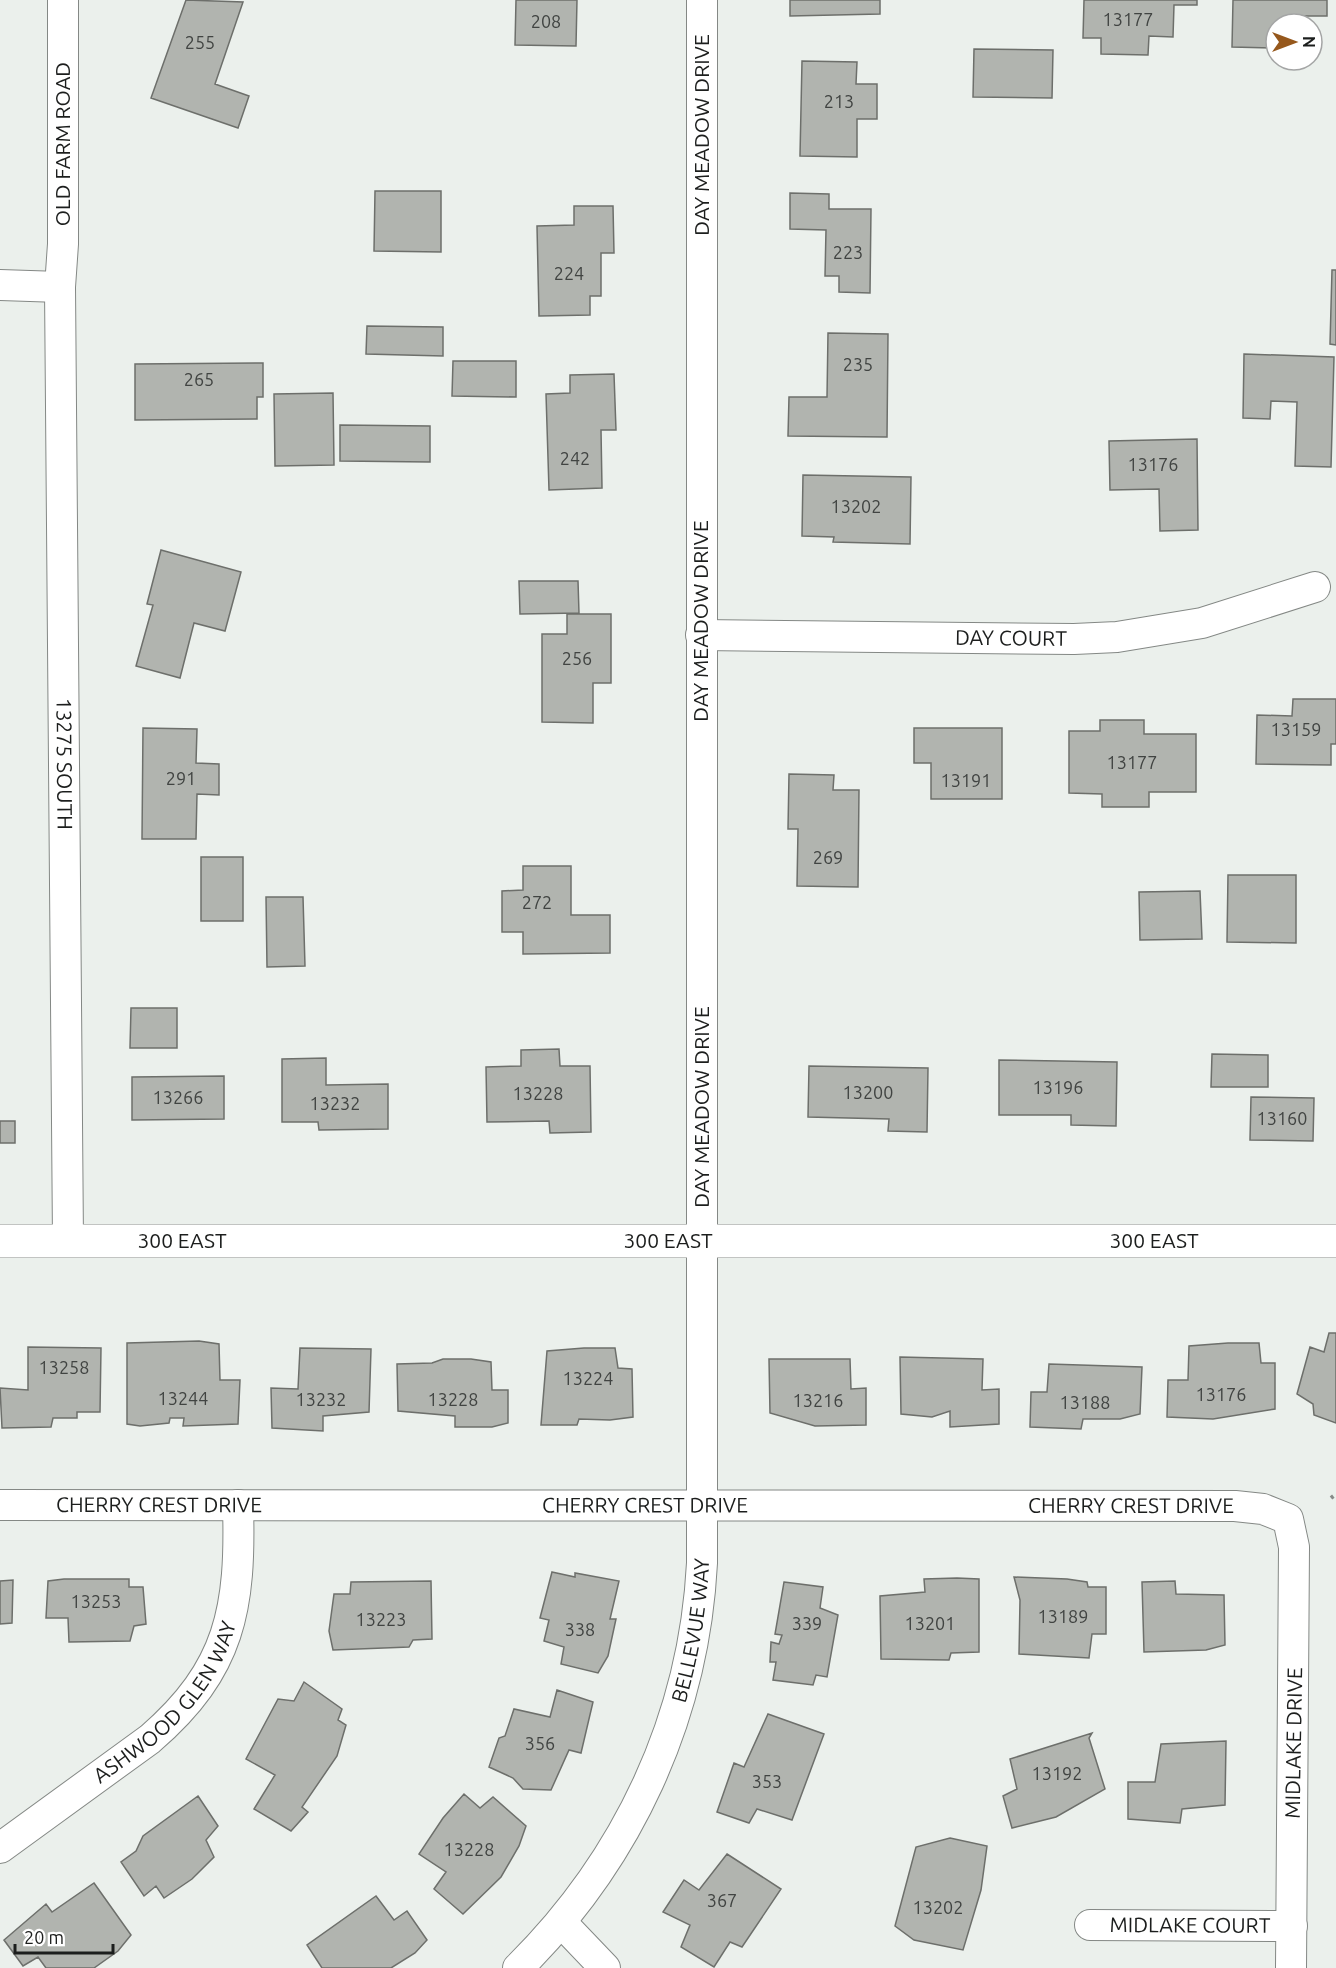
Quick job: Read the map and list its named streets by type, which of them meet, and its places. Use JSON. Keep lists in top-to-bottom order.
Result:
{
  "streets": {
    "main road": ["300 EAST"],
    "street": [
      "DAY MEADOW DRIVE",
      "OLD FARM ROAD",
      "DAY COURT",
      "13275 SOUTH",
      "CHERRY CREST DRIVE",
      "BELLEVUE WAY",
      "ASHWOOD GLEN WAY",
      "MIDLAKE DRIVE",
      "MIDLAKE COURT"
    ]
  },
  "crossings": [
    ["DAY MEADOW DRIVE", "DAY COURT"],
    ["DAY MEADOW DRIVE", "300 EAST"],
    ["DAY MEADOW DRIVE", "BELLEVUE WAY"],
    ["OLD FARM ROAD", "13275 SOUTH"],
    ["13275 SOUTH", "300 EAST"],
    ["300 EAST", "BELLEVUE WAY"],
    ["CHERRY CREST DRIVE", "BELLEVUE WAY"],
    ["CHERRY CREST DRIVE", "ASHWOOD GLEN WAY"],
    ["CHERRY CREST DRIVE", "MIDLAKE DRIVE"],
    ["MIDLAKE DRIVE", "MIDLAKE COURT"]
  ],
  "house_numbers": [
    "13177",
    "208",
    "255",
    "213",
    "223",
    "224",
    "235",
    "265",
    "242",
    "13176",
    "13202",
    "256",
    "13159",
    "13177",
    "291",
    "13191",
    "269",
    "272",
    "13196",
    "13200",
    "13228",
    "13266",
    "13232",
    "13160",
    "13258",
    "13224",
    "13176",
    "13244",
    "13232",
    "13228",
    "13216",
    "13188",
    "13253",
    "13189",
    "13223",
    "339",
    "13201",
    "338",
    "356",
    "13192",
    "353",
    "13228",
    "367",
    "13202"
  ],
  "scale_bar": "20 m",
  "north": "right"
}
